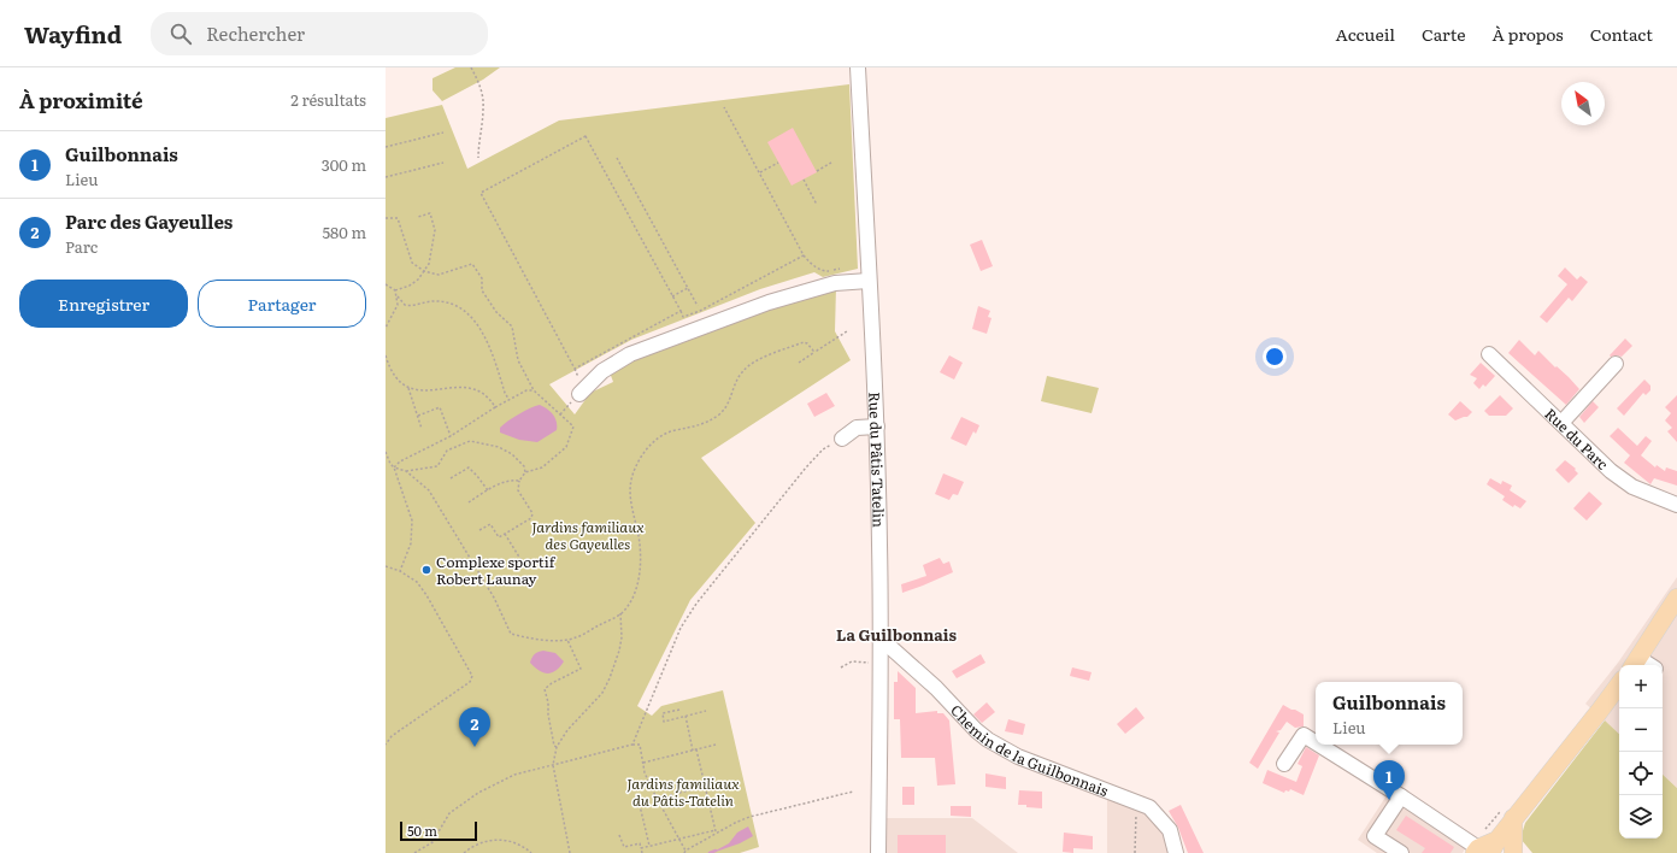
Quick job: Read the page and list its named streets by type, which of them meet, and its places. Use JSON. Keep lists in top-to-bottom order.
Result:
{
  "streets": {
    "street": ["Rue du Parc", "Rue du Pâtis Tatelin", "Chemin de la Guilbonnais"]
  },
  "crossings": [
    ["Rue du Pâtis Tatelin", "Chemin de la Guilbonnais"]
  ],
  "districts": ["La Guilbonnais"],
  "parks": ["Jardins familiaux des Gayeulles", "Jardins familiaux du Pâtis-Tatelin"],
  "places": ["Complexe sportif Robert Launay"],
  "scale_bar": "50 m",
  "north": "top left",
  "page": {
    "header": "Wayfind",
    "search": "Rechercher",
    "nav": [
      "Accueil",
      "Carte",
      "À propos",
      "Contact"
    ],
    "heading": ["À proximité", "2 résultats"],
    "list": [
      {
        "mark": "1",
        "name": "Guilbonnais",
        "note": "Lieu",
        "value": "300 m"
      },
      {
        "mark": "2",
        "name": "Parc des Gayeulles",
        "note": "Parc",
        "value": "580 m"
      }
    ],
    "buttons": ["Enregistrer", "Partager"],
    "map_buttons": ["+", "−"],
    "popup": ["Guilbonnais", "Lieu"],
    "pins": ["2", "1"],
    "scale": "50 m"
  }
}
